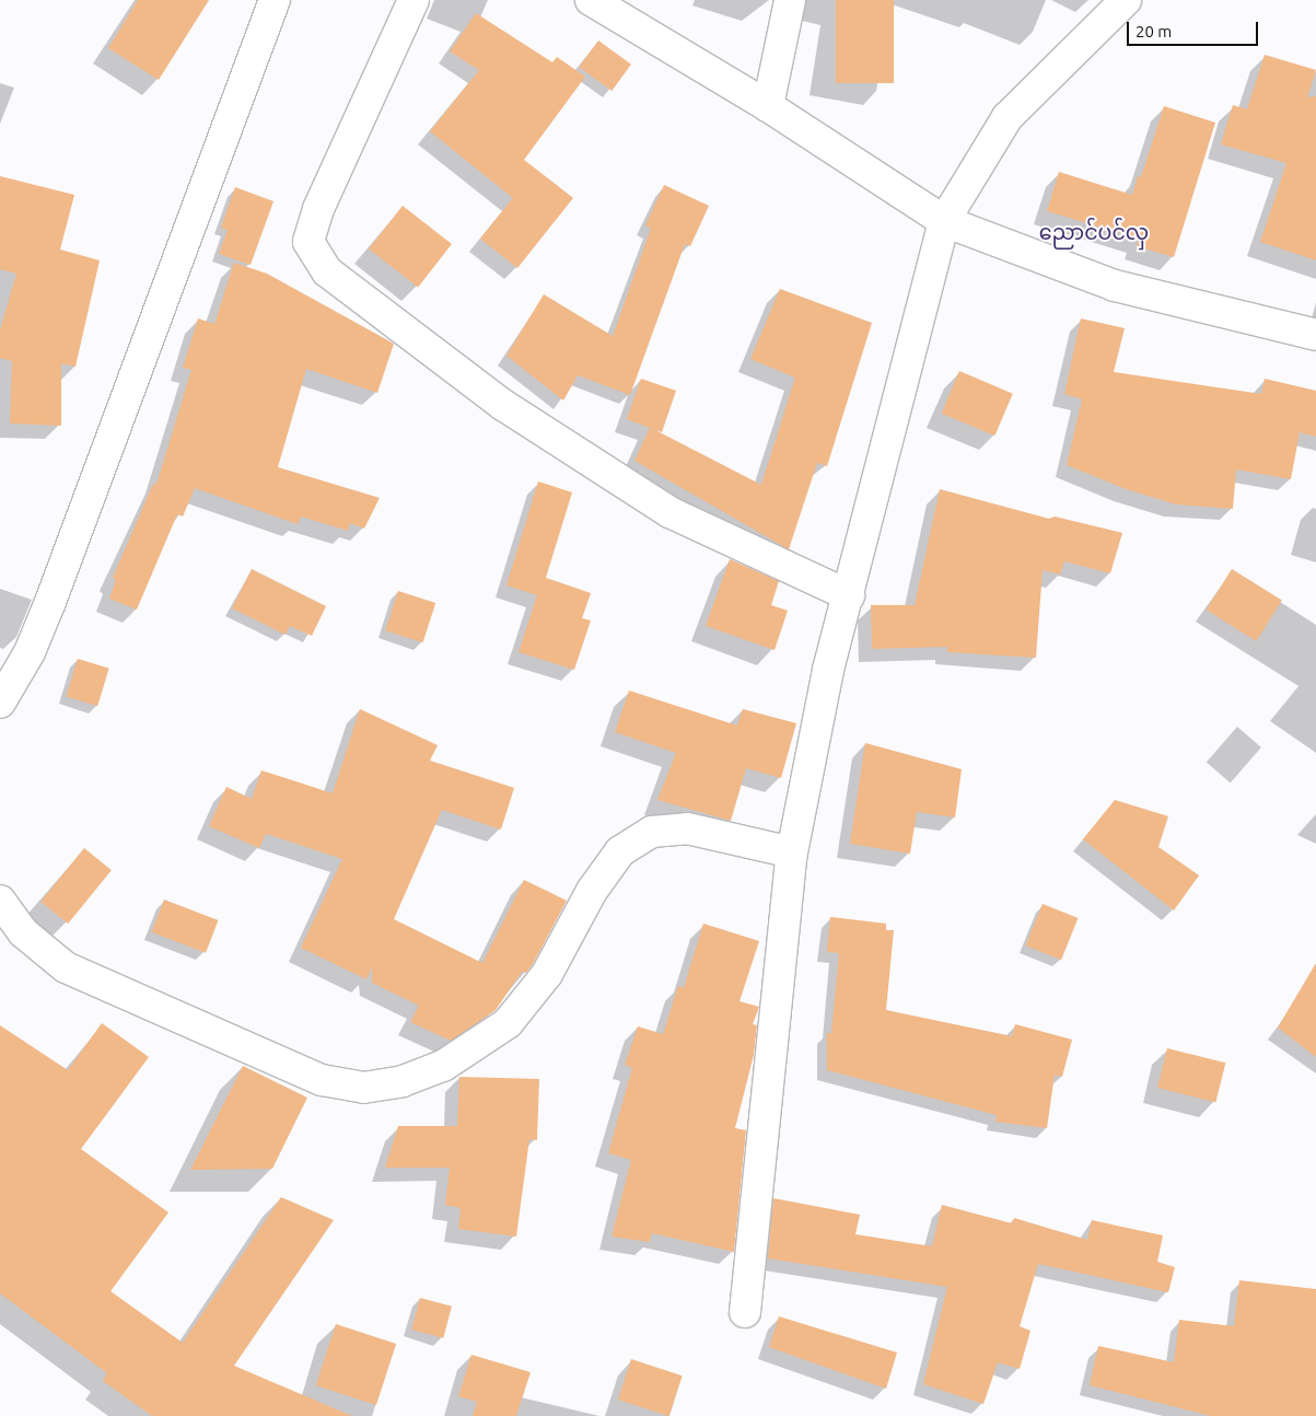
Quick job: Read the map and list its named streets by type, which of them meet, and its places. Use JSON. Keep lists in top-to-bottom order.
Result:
{
  "districts": ["ညောင်ပင်လှ"],
  "scale_bar": "20 m"
}
